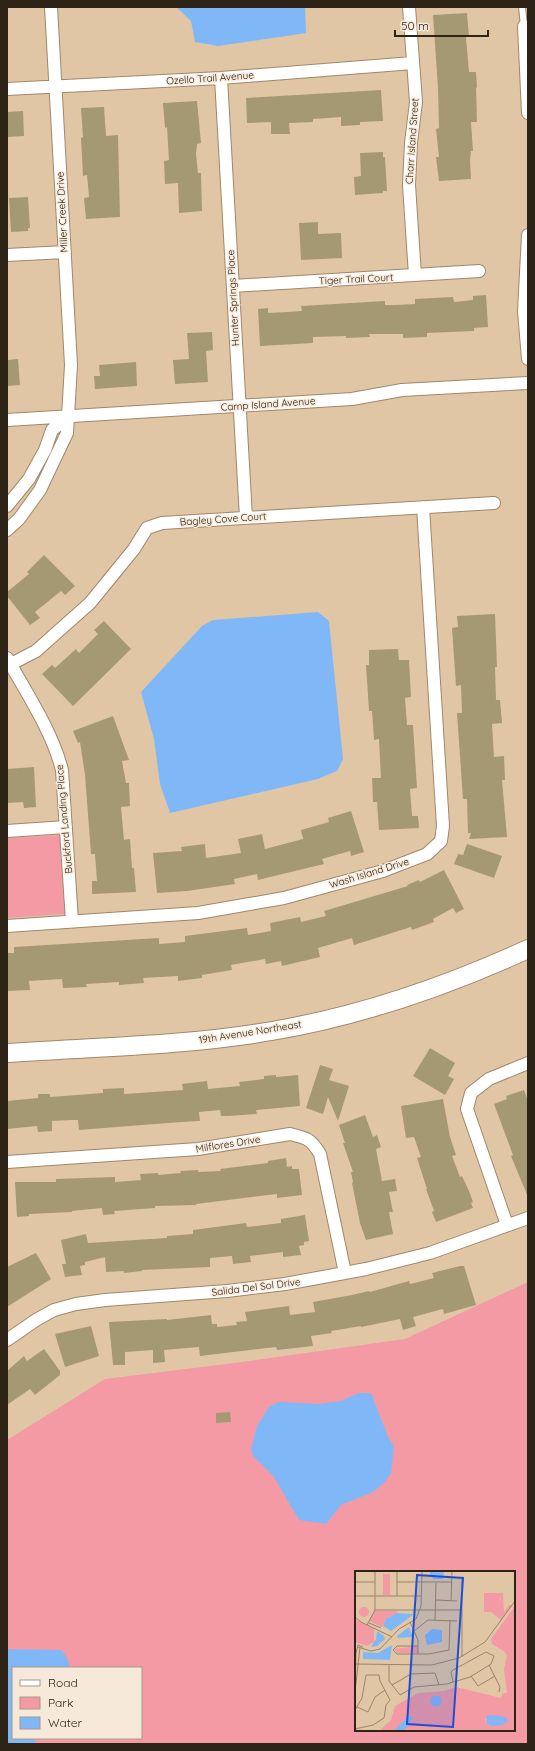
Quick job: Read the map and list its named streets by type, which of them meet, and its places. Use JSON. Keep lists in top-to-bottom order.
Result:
{
  "streets": {
    "street": [
      "Ozello Trail Avenue",
      "Charr Island Street",
      "Miller Creek Drive",
      "Tiger Trail Court",
      "Hunter Springs Place",
      "Camp Island Avenue",
      "Bagley Cove Court",
      "Buckford Landing Place",
      "Wash Island Drive",
      "19th Avenue Northeast",
      "Milflores Drive",
      "Salida Del Sol Drive"
    ]
  },
  "crossings": [
    ["Ozello Trail Avenue", "Charr Island Street"],
    ["Ozello Trail Avenue", "Miller Creek Drive"],
    ["Ozello Trail Avenue", "Hunter Springs Place"],
    ["Charr Island Street", "Tiger Trail Court"],
    ["Miller Creek Drive", "Camp Island Avenue"],
    ["Tiger Trail Court", "Hunter Springs Place"],
    ["Hunter Springs Place", "Camp Island Avenue"],
    ["Hunter Springs Place", "Bagley Cove Court"],
    ["Bagley Cove Court", "Buckford Landing Place"],
    ["Bagley Cove Court", "Wash Island Drive"],
    ["Buckford Landing Place", "Wash Island Drive"],
    ["Milflores Drive", "Salida Del Sol Drive"]
  ],
  "legend": ["Road", "Park", "Water"],
  "scale_bar": "50 m"
}
